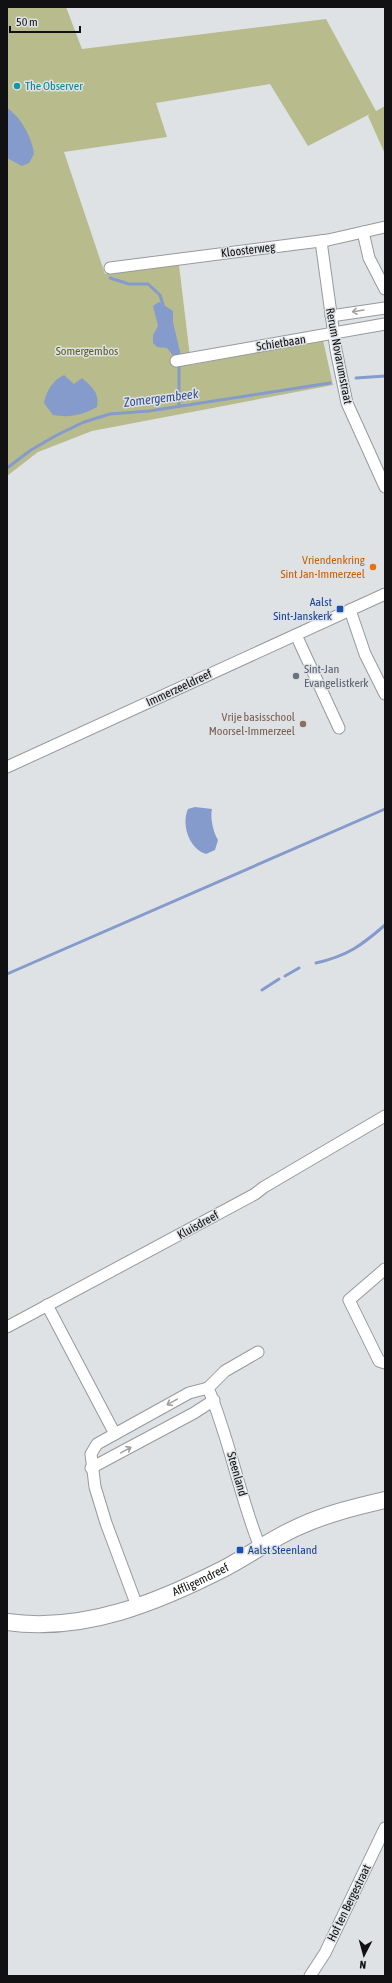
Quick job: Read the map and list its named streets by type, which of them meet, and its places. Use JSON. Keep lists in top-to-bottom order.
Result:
{
  "streets": {
    "street": [
      "Kloosterweg",
      "Schietbaan",
      "Rerum Novarumstraat",
      "Immerzeeldreef",
      "Kluisdreef",
      "Steenland",
      "Affligemdreef",
      "Hof ten Bergestraat"
    ]
  },
  "crossings": [
    ["Kloosterweg", "Rerum Novarumstraat"],
    ["Schietbaan", "Rerum Novarumstraat"],
    ["Steenland", "Affligemdreef"]
  ],
  "water": ["Zomergembeek"],
  "parks": ["Somergembos"],
  "places": {
    "other": [
      "The Observer",
      "Vriendenkring Sint Jan-Immerzeel",
      "Sint-Jan Evangelistkerk",
      "Vrije basisschool Moorsel-Immerzeel"
    ],
    "transit": ["Aalst Sint-Janskerk", "Aalst Steenland"]
  },
  "scale_bar": "50 m",
  "north": "bottom"
}
